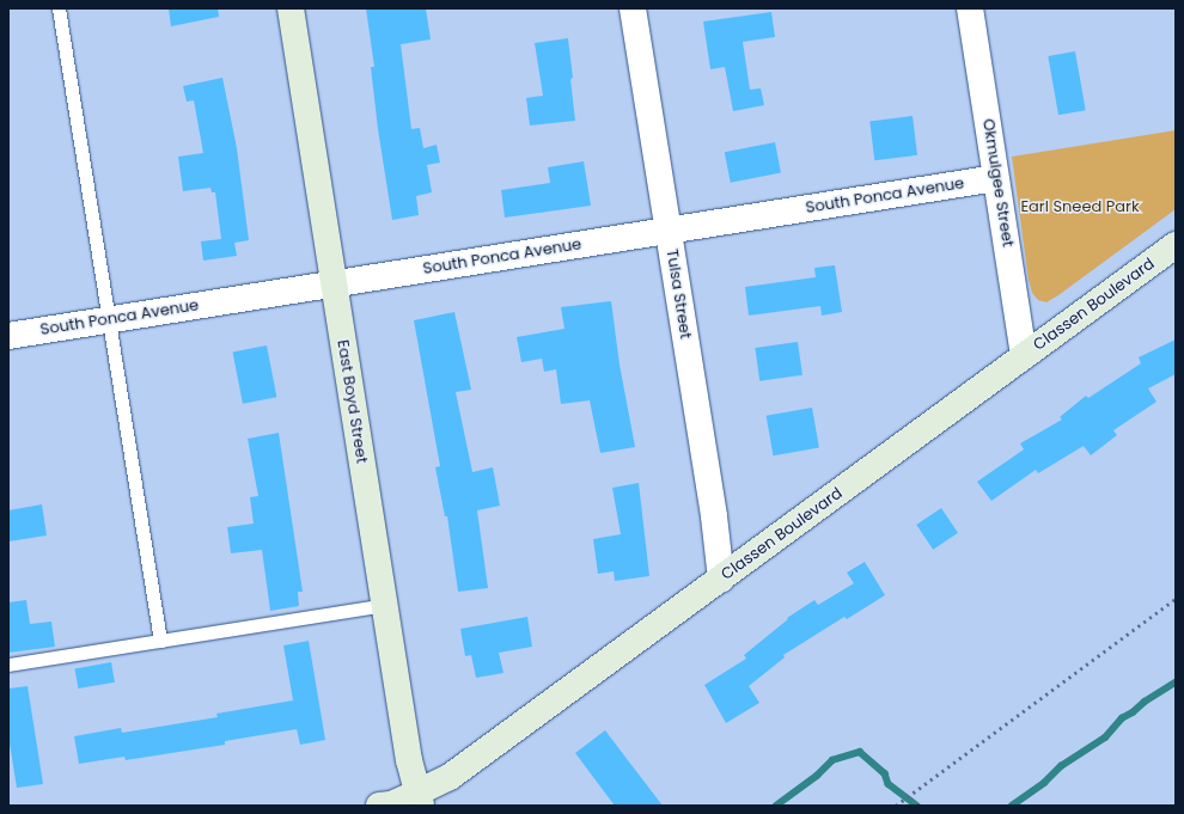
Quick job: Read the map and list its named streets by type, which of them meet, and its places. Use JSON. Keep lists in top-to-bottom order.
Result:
{
  "streets": {
    "main road": ["Classen Boulevard", "East Boyd Street"],
    "street": ["Okmulgee Street", "South Ponca Avenue", "Tulsa Street"]
  },
  "crossings": [
    ["Okmulgee Street", "South Ponca Avenue"],
    ["Okmulgee Street", "Classen Boulevard"],
    ["South Ponca Avenue", "Tulsa Street"],
    ["South Ponca Avenue", "East Boyd Street"],
    ["Tulsa Street", "Classen Boulevard"],
    ["Classen Boulevard", "East Boyd Street"]
  ],
  "parks": ["Earl Sneed Park"]
}
